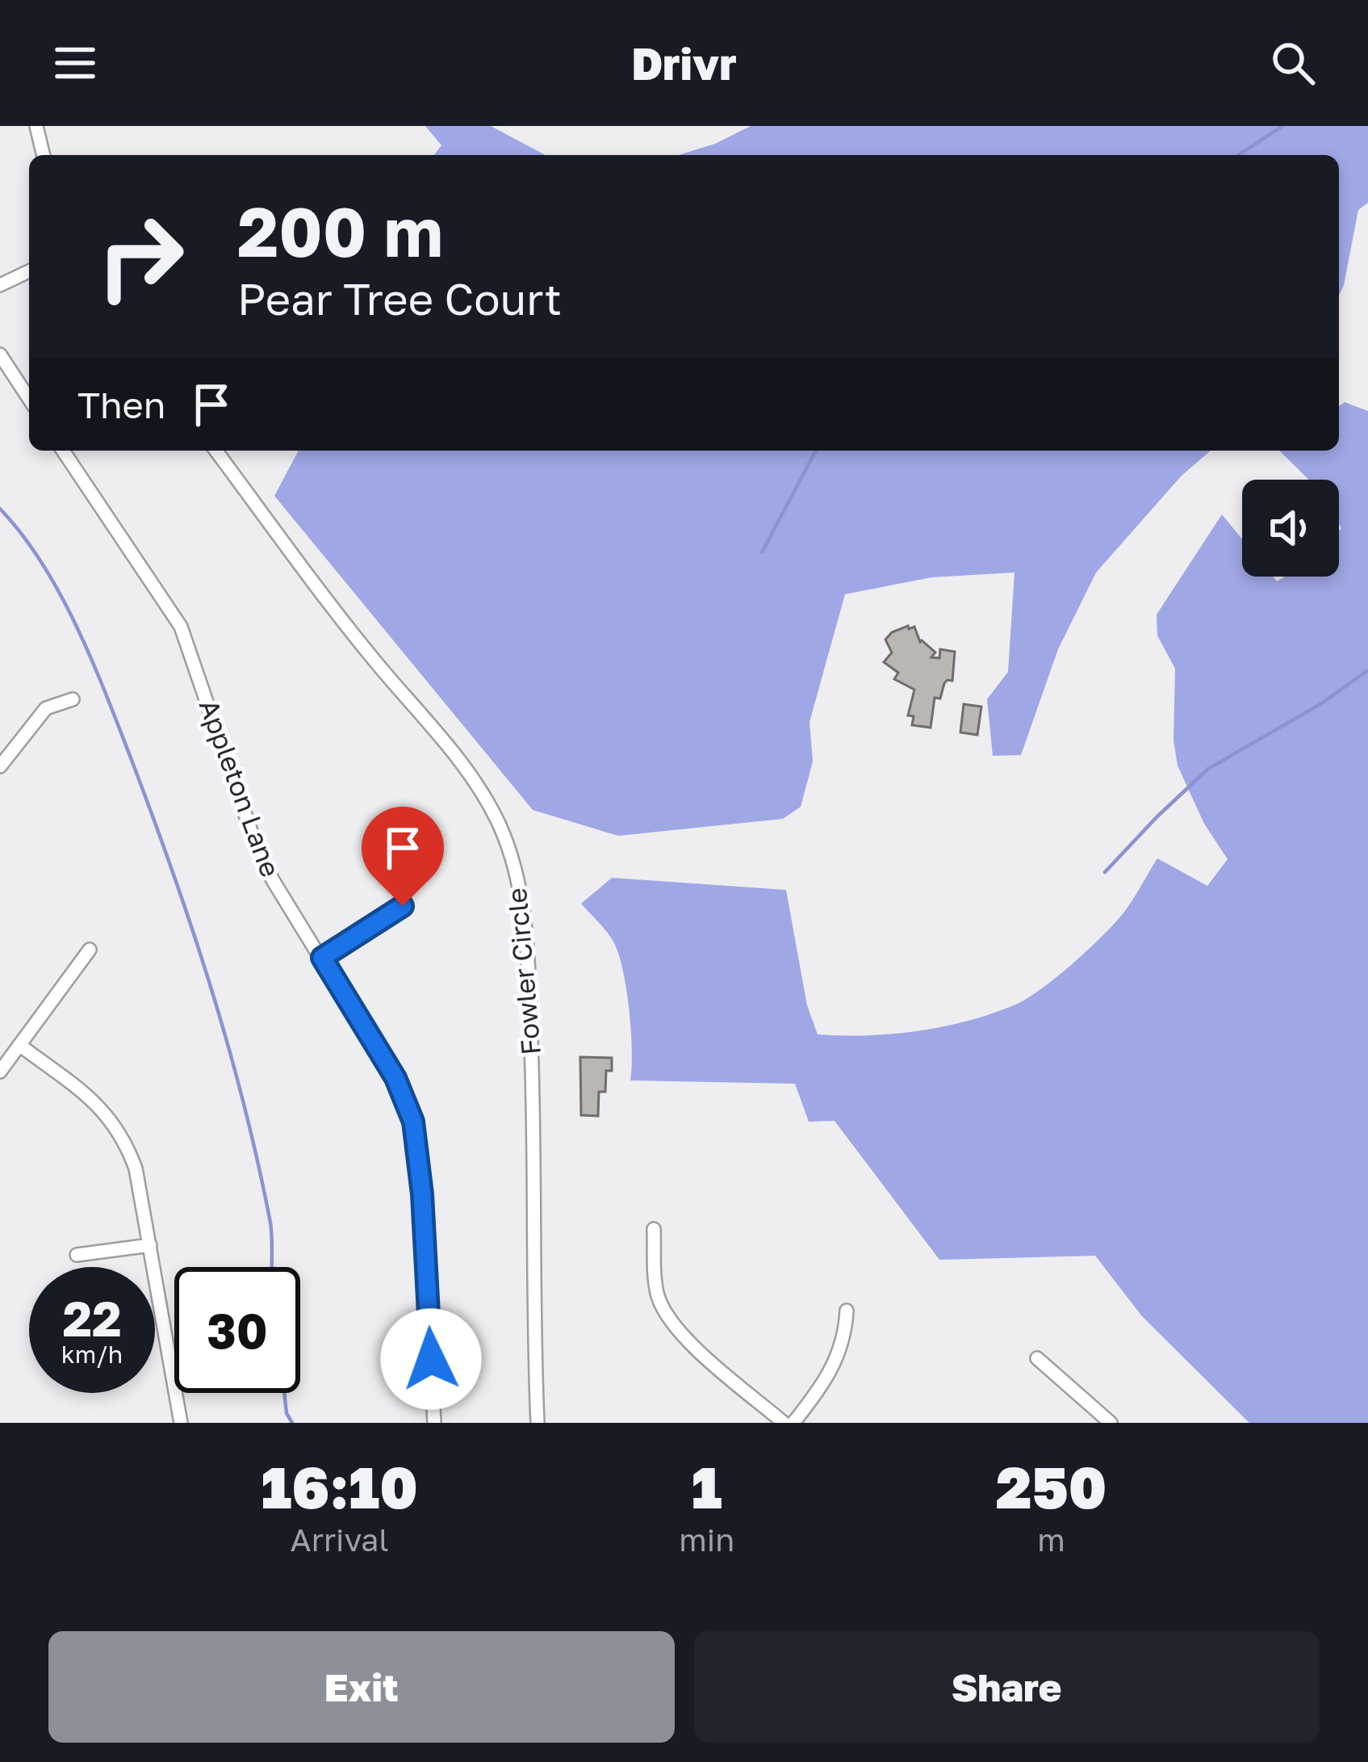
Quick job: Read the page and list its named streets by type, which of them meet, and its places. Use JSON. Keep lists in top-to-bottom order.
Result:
{
  "streets": {
    "street": ["Appleton Lane", "Fowler Circle"]
  },
  "page": {
    "header": "Drivr",
    "turn": ["200 m", "Pear Tree Court"],
    "then": "Then",
    "speed": "22 km/h",
    "limit": "30",
    "eta": [
      "16:10",
      "Arrival",
      "1",
      "min",
      "250",
      "m"
    ],
    "buttons": ["Exit", "Share"]
  }
}
